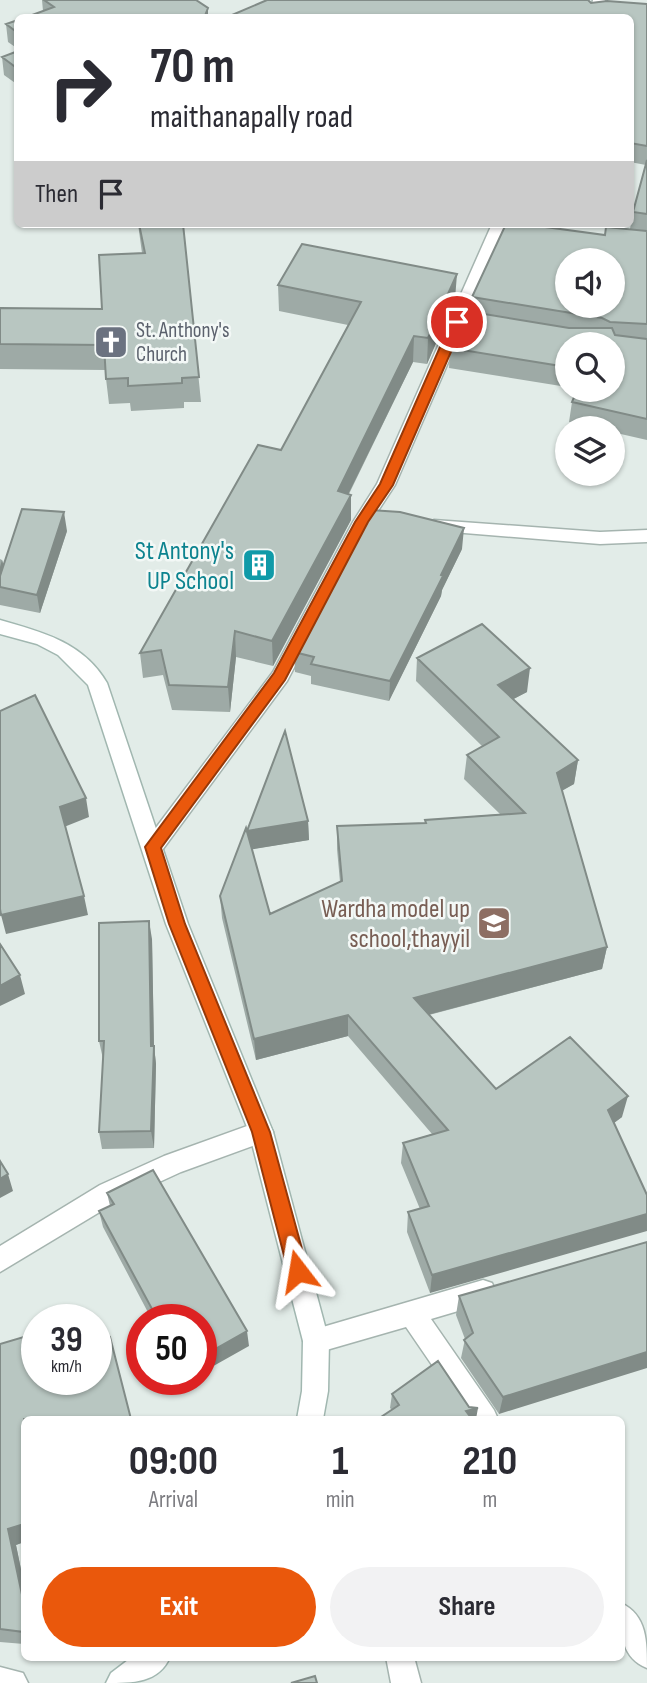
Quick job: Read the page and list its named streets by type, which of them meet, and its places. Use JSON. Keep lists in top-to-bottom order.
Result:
{
  "places": {
    "church": ["St. Anthony's Church"],
    "building": ["St Antony's UP School"],
    "school or university": ["Wardha model up school,thayyil"]
  },
  "page": {
    "turn": ["70 m", "maithanapally road"],
    "then": "Then",
    "speed": "39 km/h",
    "limit": "50",
    "eta": [
      "09:00",
      "Arrival",
      "1",
      "min",
      "210",
      "m"
    ],
    "buttons": ["Exit", "Share"]
  }
}
